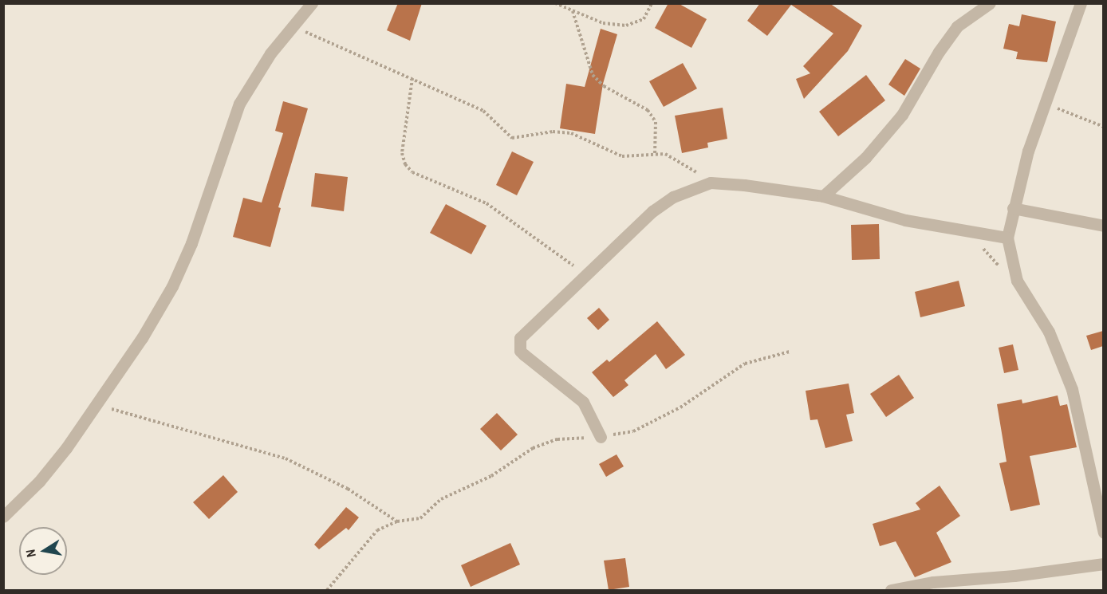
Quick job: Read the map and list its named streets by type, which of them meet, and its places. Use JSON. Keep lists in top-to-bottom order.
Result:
{
  "north": "left"
}
